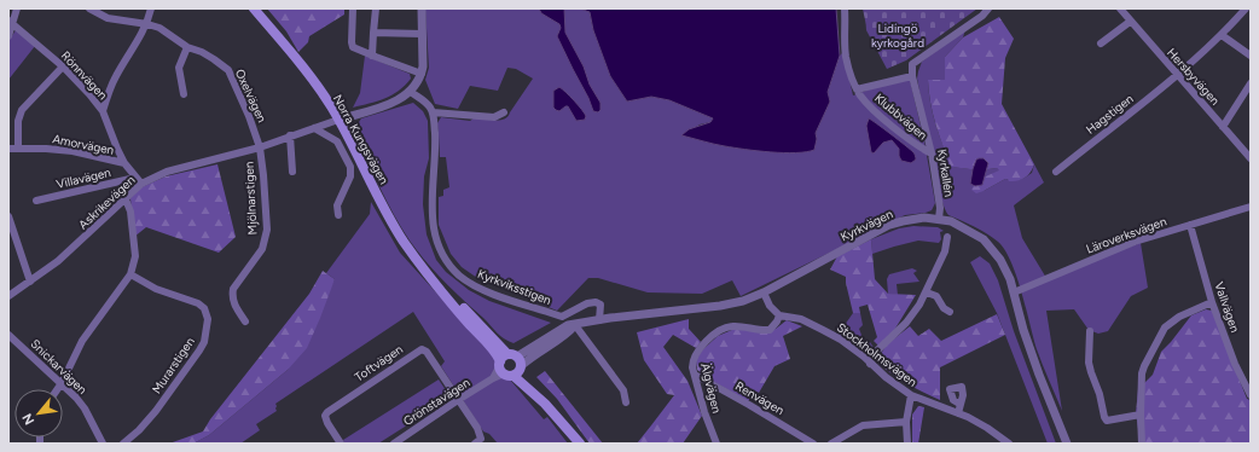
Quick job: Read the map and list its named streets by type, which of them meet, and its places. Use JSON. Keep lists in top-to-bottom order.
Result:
{
  "streets": {
    "main road": ["Norra Kungsvägen"],
    "street": [
      "Rönnvägen",
      "Hersbyvägen",
      "Oxelvägen",
      "Hagstigen",
      "Klubbvägen",
      "Amorvägen",
      "Kyrkallén",
      "Villavägen",
      "Mjölnarstigen",
      "Askrikevägen",
      "Kyrkvägen",
      "Läroverksvägen",
      "Kyrkviksstigen",
      "Vallvägen",
      "Stockholmsvägen",
      "Toftvägen",
      "Murarstigen",
      "Snickarvägen",
      "Älgvägen",
      "Renvägen",
      "Grönstavägen"
    ]
  },
  "crossings": [
    ["Rönnvägen", "Amorvägen"],
    ["Rönnvägen", "Villavägen"],
    ["Rönnvägen", "Askrikevägen"],
    ["Hersbyvägen", "Hagstigen"],
    ["Oxelvägen", "Mjölnarstigen"],
    ["Oxelvägen", "Askrikevägen"],
    ["Klubbvägen", "Kyrkallén"],
    ["Norra Kungsvägen", "Askrikevägen"],
    ["Norra Kungsvägen", "Kyrkvägen"],
    ["Norra Kungsvägen", "Grönstavägen"],
    ["Kyrkallén", "Kyrkvägen"],
    ["Mjölnarstigen", "Askrikevägen"],
    ["Kyrkvägen", "Läroverksvägen"],
    ["Kyrkvägen", "Kyrkviksstigen"],
    ["Kyrkvägen", "Grönstavägen"],
    ["Läroverksvägen", "Vallvägen"],
    ["Stockholmsvägen", "Älgvägen"],
    ["Toftvägen", "Grönstavägen"],
    ["Älgvägen", "Renvägen"]
  ],
  "parks": ["Lidingö kyrkogård"],
  "north": "bottom left"
}
